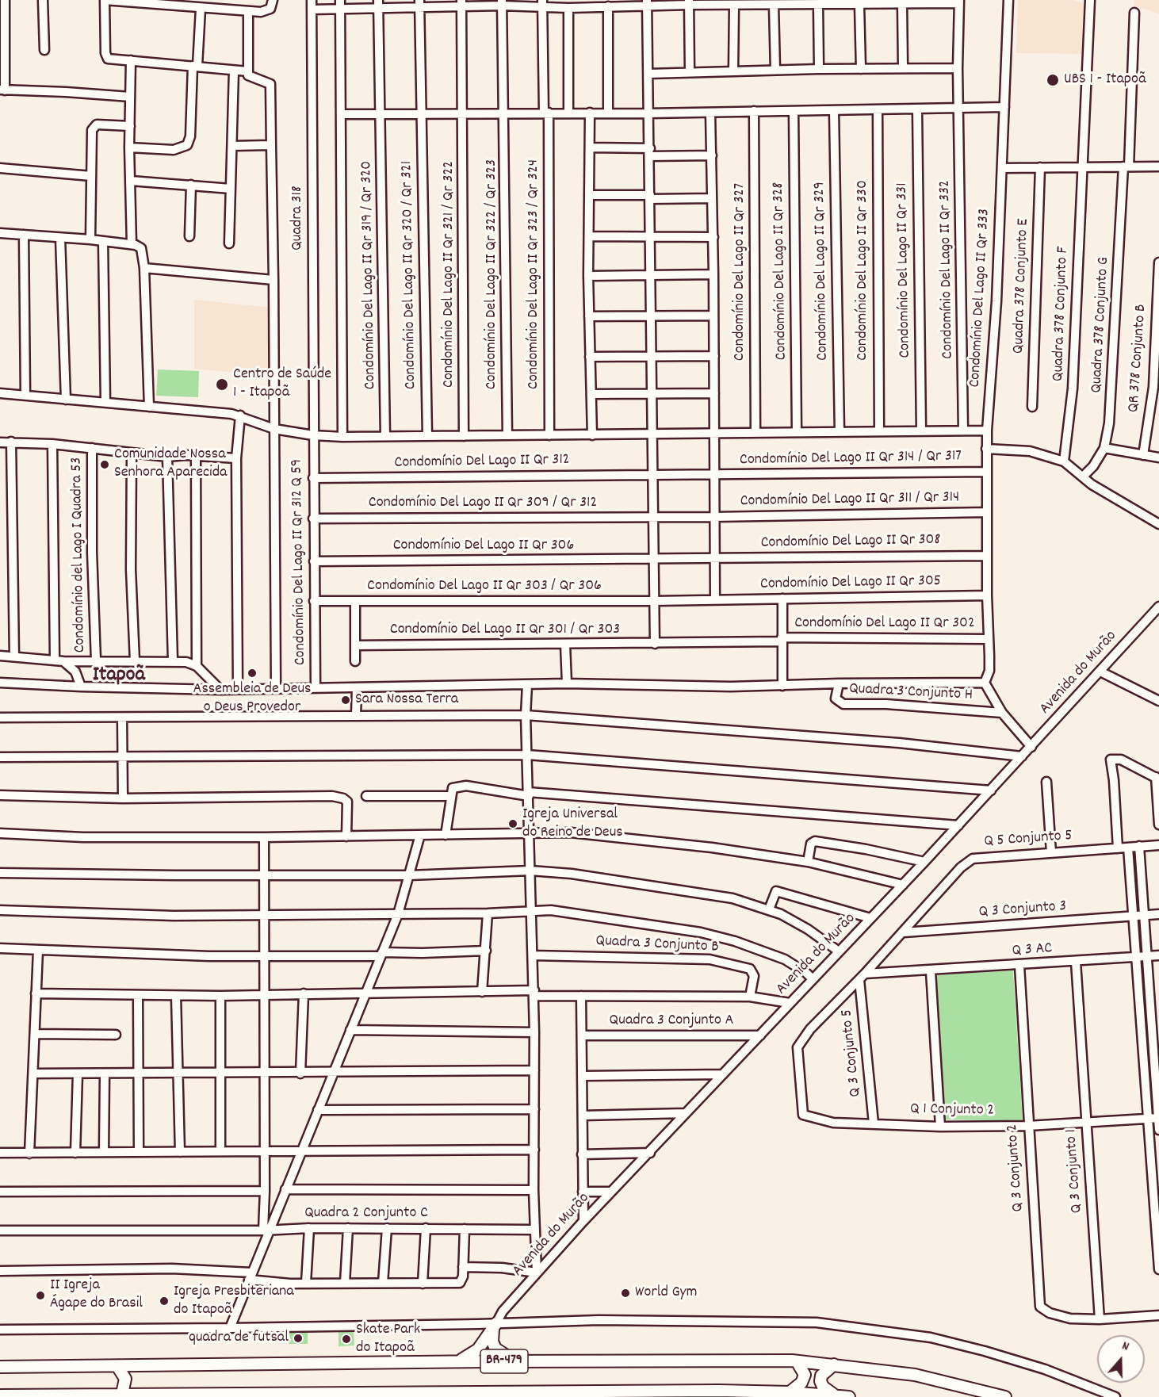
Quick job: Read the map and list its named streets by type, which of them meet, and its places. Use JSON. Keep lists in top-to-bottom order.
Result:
{
  "streets": {
    "main road": ["BR-479"],
    "street": [
      "Quadra 318",
      "Condomínio Del Lago II Qr 332",
      "Condomínio Del Lago II Qr 330",
      "Condomínio Del Lago II Qr 331",
      "Condomínio Del Lago II Qr 328",
      "Condomínio Del Lago II Qr 329",
      "Condomínio Del Lago II Qr 327",
      "Condomínio Del Lago II Qr 321 / Qr 322",
      "Condomínio Del Lago II Qr 322 / Qr 323",
      "Condomínio Del Lago II Qr 323 / Qr 324",
      "Condomínio Del Lago II Qr 319 / Qr 320",
      "Condomínio Del Lago II Qr 320 / Qr 321",
      "Quadra 378 Conjunto E",
      "Condomínio Del Lago II Qr 333",
      "Quadra 378 Conjunto F",
      "Quadra 378 Conjunto G",
      "QR 378 Conjunto B",
      "Condomínio Del Lago II Qr 314 / Qr 317",
      "Condomínio Del Lago II Qr 312",
      "Condomínio Del Lago II Qr 311 / Qr 314",
      "Condomínio Del Lago II Qr 309 / Qr 312",
      "Condomínio Del Lago II Qr 308",
      "Condomínio Del Lago II Qr 306",
      "Condomínio del Lago I Quadra 53",
      "Condomínio Del Lago II Qr 312 Q 59",
      "Condomínio Del Lago II Qr 305",
      "Condomínio Del Lago II Qr 303 / Qr 306",
      "Condomínio Del Lago II Qr 302",
      "Condomínio Del Lago II Qr 301 / Qr 303",
      "Avenida do Murão",
      "Quadra 3 Conjunto H",
      "Q 5 Conjunto 5",
      "Q 3 Conjunto 3",
      "Quadra 3 Conjunto B",
      "Q 3 AC",
      "Quadra 3 Conjunto A",
      "Q 3 Conjunto 5",
      "Q 1 Conjunto 2",
      "Q 3 Conjunto 2",
      "Q 3 Conjunto 1",
      "Quadra 2 Conjunto C"
    ]
  },
  "crossings": [
    ["Quadra 318", "Condomínio Del Lago II Qr 312 Q 59"],
    ["Condomínio Del Lago II Qr 333", "Condomínio Del Lago II Qr 314 / Qr 317"],
    ["Condomínio Del Lago II Qr 333", "Condomínio Del Lago II Qr 311 / Qr 314"],
    ["Condomínio Del Lago II Qr 333", "Condomínio Del Lago II Qr 308"],
    ["Condomínio Del Lago II Qr 333", "Condomínio Del Lago II Qr 305"],
    ["Condomínio Del Lago II Qr 333", "Condomínio Del Lago II Qr 302"],
    ["Condomínio Del Lago II Qr 333", "Quadra 3 Conjunto H"],
    ["Condomínio Del Lago II Qr 314 / Qr 317", "Condomínio Del Lago II Qr 312"],
    ["Condomínio Del Lago II Qr 312", "Condomínio Del Lago II Qr 312 Q 59"],
    ["Condomínio Del Lago II Qr 311 / Qr 314", "Condomínio Del Lago II Qr 309 / Qr 312"],
    ["Condomínio Del Lago II Qr 309 / Qr 312", "Condomínio Del Lago II Qr 312 Q 59"],
    ["Condomínio Del Lago II Qr 308", "Condomínio Del Lago II Qr 306"],
    ["Condomínio Del Lago II Qr 306", "Condomínio Del Lago II Qr 312 Q 59"],
    ["Condomínio Del Lago II Qr 312 Q 59", "Condomínio Del Lago II Qr 303 / Qr 306"],
    ["Condomínio Del Lago II Qr 305", "Condomínio Del Lago II Qr 303 / Qr 306"],
    ["Condomínio Del Lago II Qr 302", "Condomínio Del Lago II Qr 301 / Qr 303"],
    ["Avenida do Murão", "Quadra 3 Conjunto H"],
    ["Avenida do Murão", "Quadra 3 Conjunto A"],
    ["Q 5 Conjunto 5", "Q 3 Conjunto 3"],
    ["Q 5 Conjunto 5", "Q 3 AC"],
    ["Q 5 Conjunto 5", "Q 3 Conjunto 5"],
    ["Q 5 Conjunto 5", "Q 1 Conjunto 2"],
    ["Q 3 AC", "Q 3 Conjunto 5"],
    ["Q 3 AC", "Q 1 Conjunto 2"],
    ["Q 3 AC", "Q 3 Conjunto 2"],
    ["Q 3 AC", "Q 3 Conjunto 1"],
    ["Q 3 Conjunto 5", "Q 1 Conjunto 2"],
    ["Q 1 Conjunto 2", "Q 3 Conjunto 2"],
    ["Q 1 Conjunto 2", "Q 3 Conjunto 1"],
    ["Q 3 Conjunto 2", "Q 3 Conjunto 1"]
  ],
  "districts": ["Itapoã"],
  "places": [
    "UBS 1 - Itapoã",
    "Centro de Saúde 1 - Itapoã",
    "Comunidade Nossa Senhora Aparecida",
    "Assembleia de Deus o Deus Provedor",
    "Sara Nossa Terra",
    "Igreja Universal do Reino de Deus",
    "World Gym",
    "II Igreja Ágape do Brasil",
    "Igreja Presbiteriana do Itapoã",
    "quadra de futsal",
    "Skate Park do Itapoã"
  ],
  "north": "top"
}
